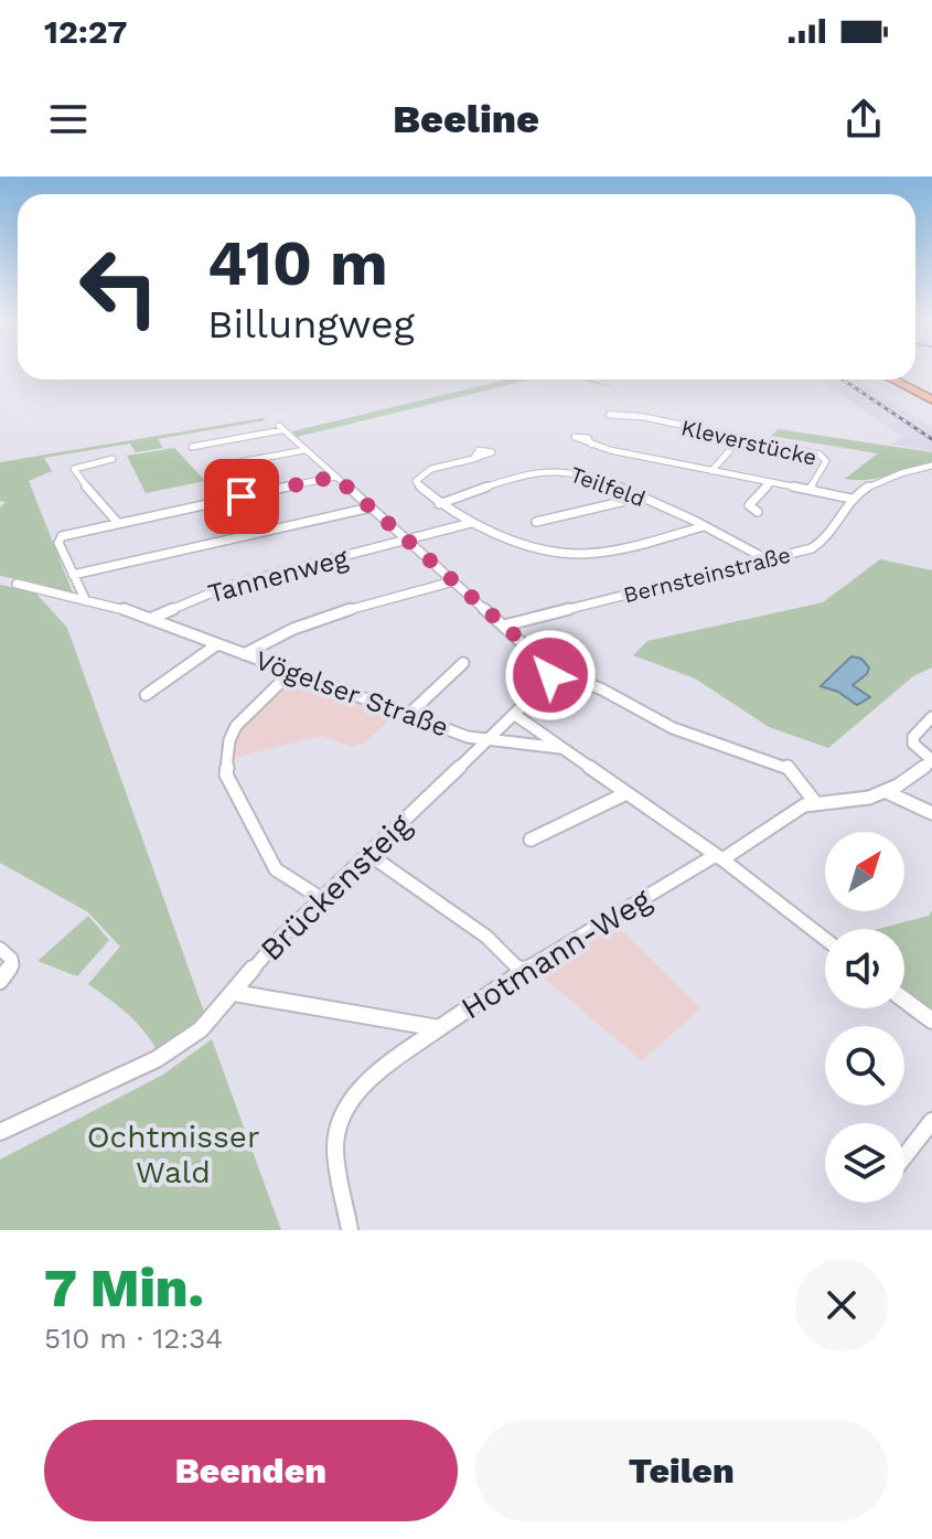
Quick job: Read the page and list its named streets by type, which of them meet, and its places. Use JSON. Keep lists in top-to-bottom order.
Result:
{
  "streets": {
    "street": [
      "Kleverstücke",
      "Teilfeld",
      "Bernsteinstraße",
      "Tannenweg",
      "Vögelser Straße",
      "Brückensteig",
      "Hotmann-Weg"
    ]
  },
  "crossings": [
    ["Teilfeld", "Bernsteinstraße"],
    ["Tannenweg", "Vögelser Straße"],
    ["Vögelser Straße", "Brückensteig"],
    ["Brückensteig", "Hotmann-Weg"]
  ],
  "parks": ["Ochtmisser Wald"],
  "north": "top right",
  "page": {
    "status": "12:27",
    "header": "Beeline",
    "turn": ["410 m", "Billungweg"],
    "heading": ["7 Min.", "510 m · 12:34"],
    "buttons": ["Beenden", "Teilen"]
  }
}
